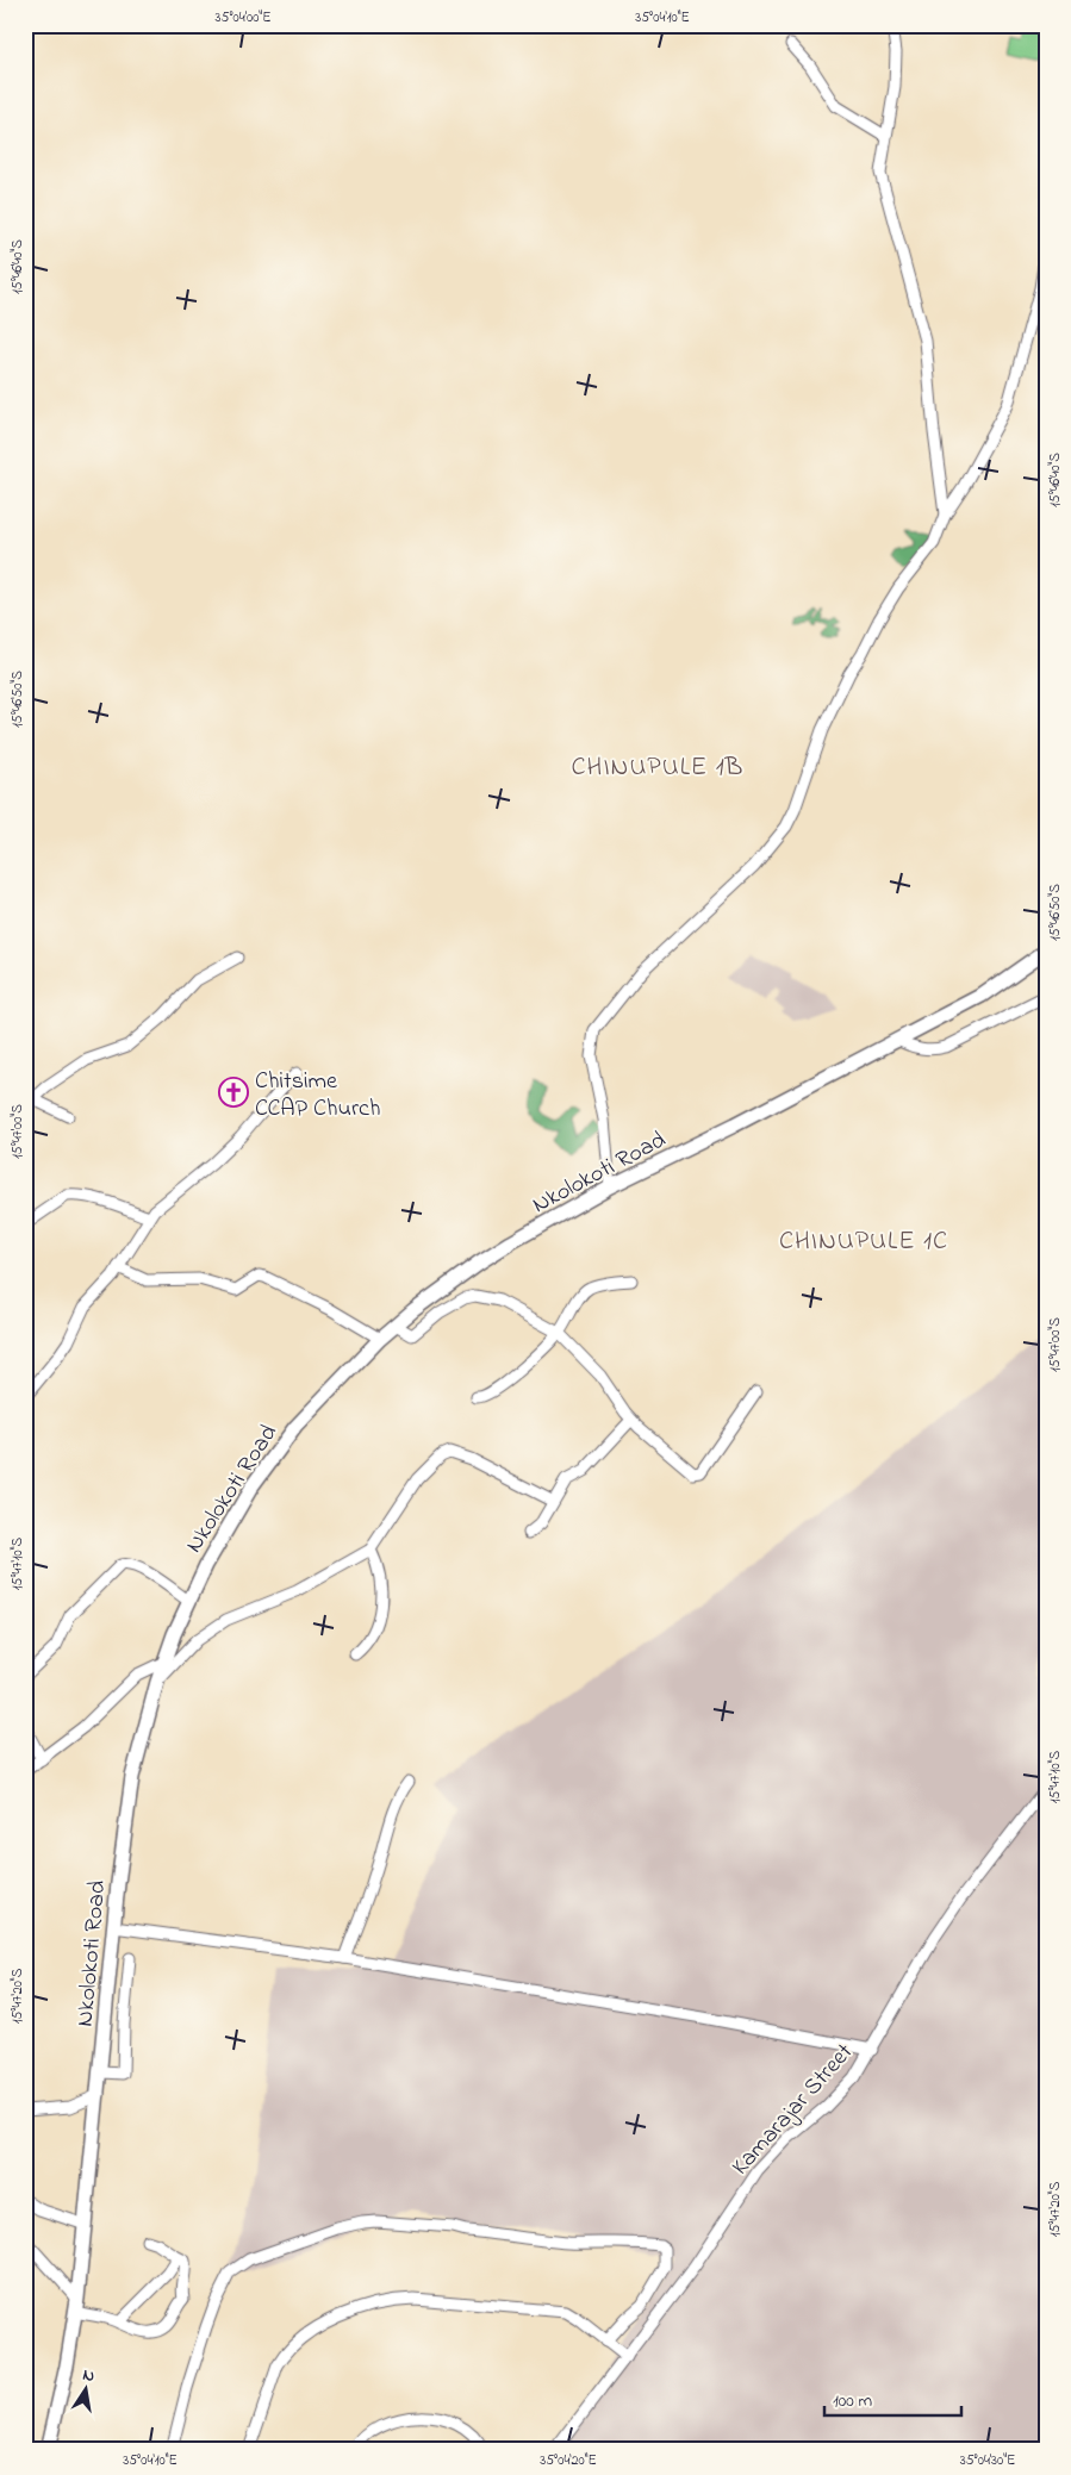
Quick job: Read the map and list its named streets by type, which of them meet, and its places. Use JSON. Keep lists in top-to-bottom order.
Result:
{
  "streets": {
    "main road": ["Nkolokoti Road"],
    "street": ["Kamarajar Street"]
  },
  "districts": ["CHINUPULE 1B", "CHINUPULE 1C"],
  "places": {
    "church": ["Chitsime CCAP Church"]
  },
  "scale_bar": "100 m",
  "north": "top",
  "coordinates": [
    "35°04'00\"E",
    "35°04'10\"E",
    "15°46'40\"S",
    "15°46'50\"S",
    "15°47'00\"S",
    "15°47'10\"S",
    "15°47'20\"S",
    "35°04'20\"E",
    "35°04'30\"E"
  ]
}
